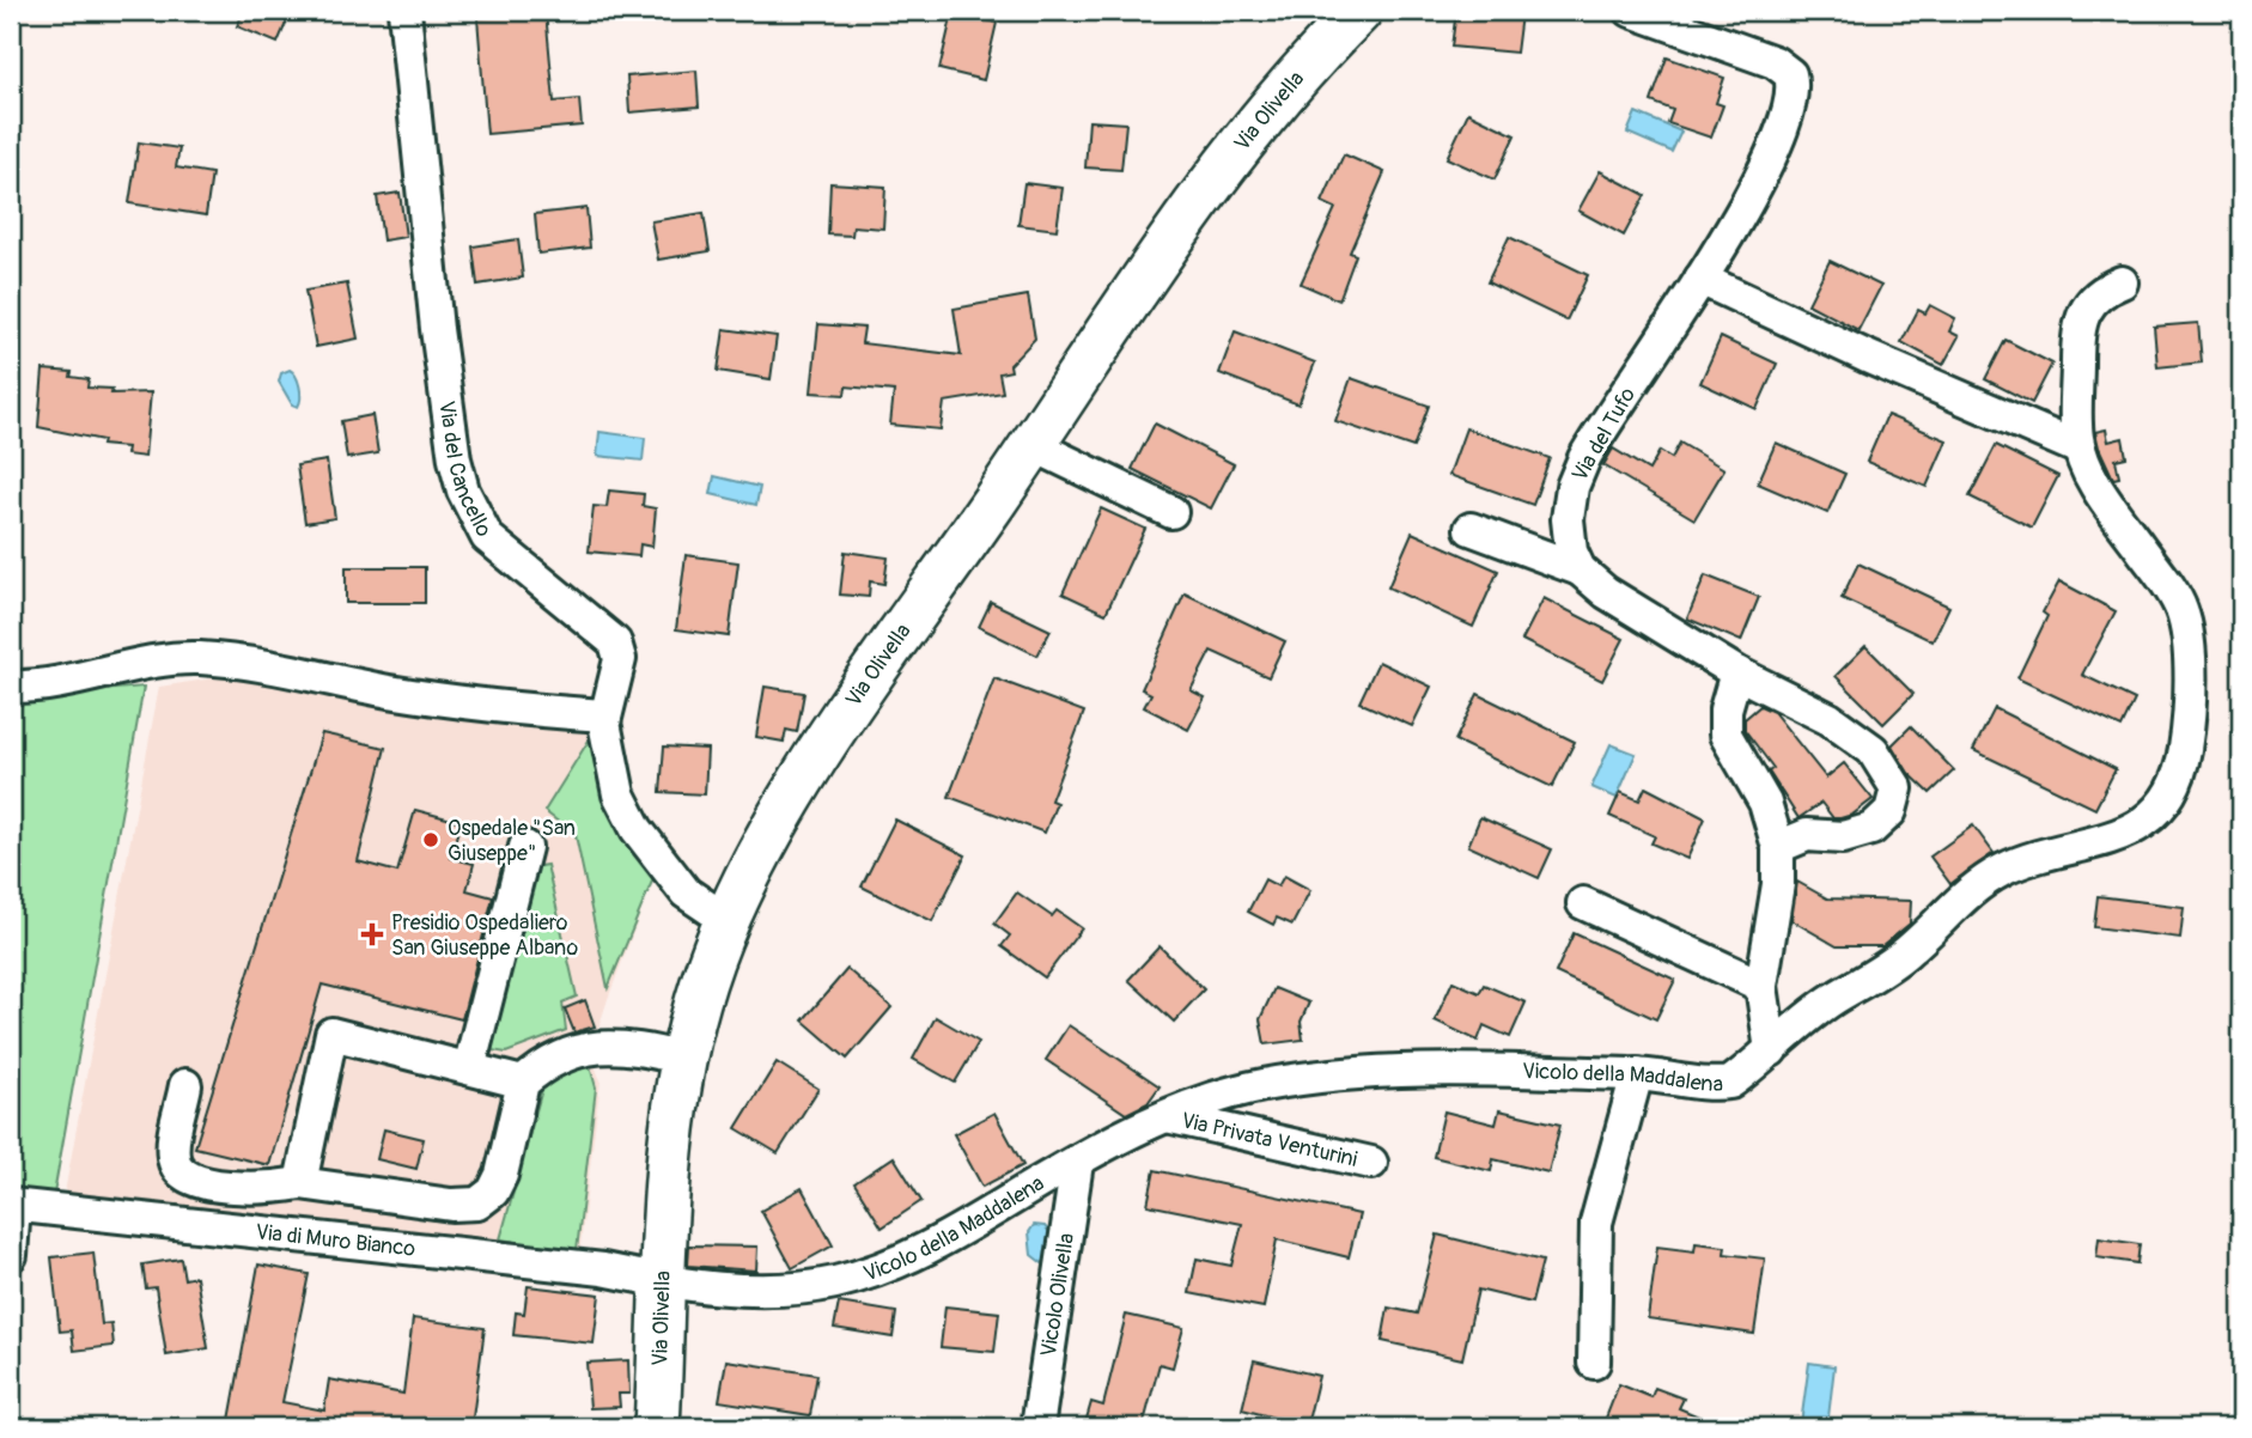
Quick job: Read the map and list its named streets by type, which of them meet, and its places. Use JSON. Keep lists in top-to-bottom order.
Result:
{
  "streets": {
    "main road": ["Via Olivella"],
    "street": [
      "Via del Tufo",
      "Via del Cancello",
      "Vicolo della Maddalena",
      "Via Privata Venturini",
      "Via di Muro Bianco",
      "Vicolo Olivella"
    ]
  },
  "crossings": [
    ["Via Olivella", "Via del Cancello"],
    ["Via Olivella", "Vicolo della Maddalena"],
    ["Via Olivella", "Via di Muro Bianco"],
    ["Vicolo della Maddalena", "Via Privata Venturini"],
    ["Vicolo della Maddalena", "Via di Muro Bianco"],
    ["Vicolo della Maddalena", "Vicolo Olivella"]
  ],
  "places": {
    "other": ["Ospedale \"San Giuseppe\""],
    "health": ["Presidio Ospedaliero San Giuseppe Albano"]
  }
}
